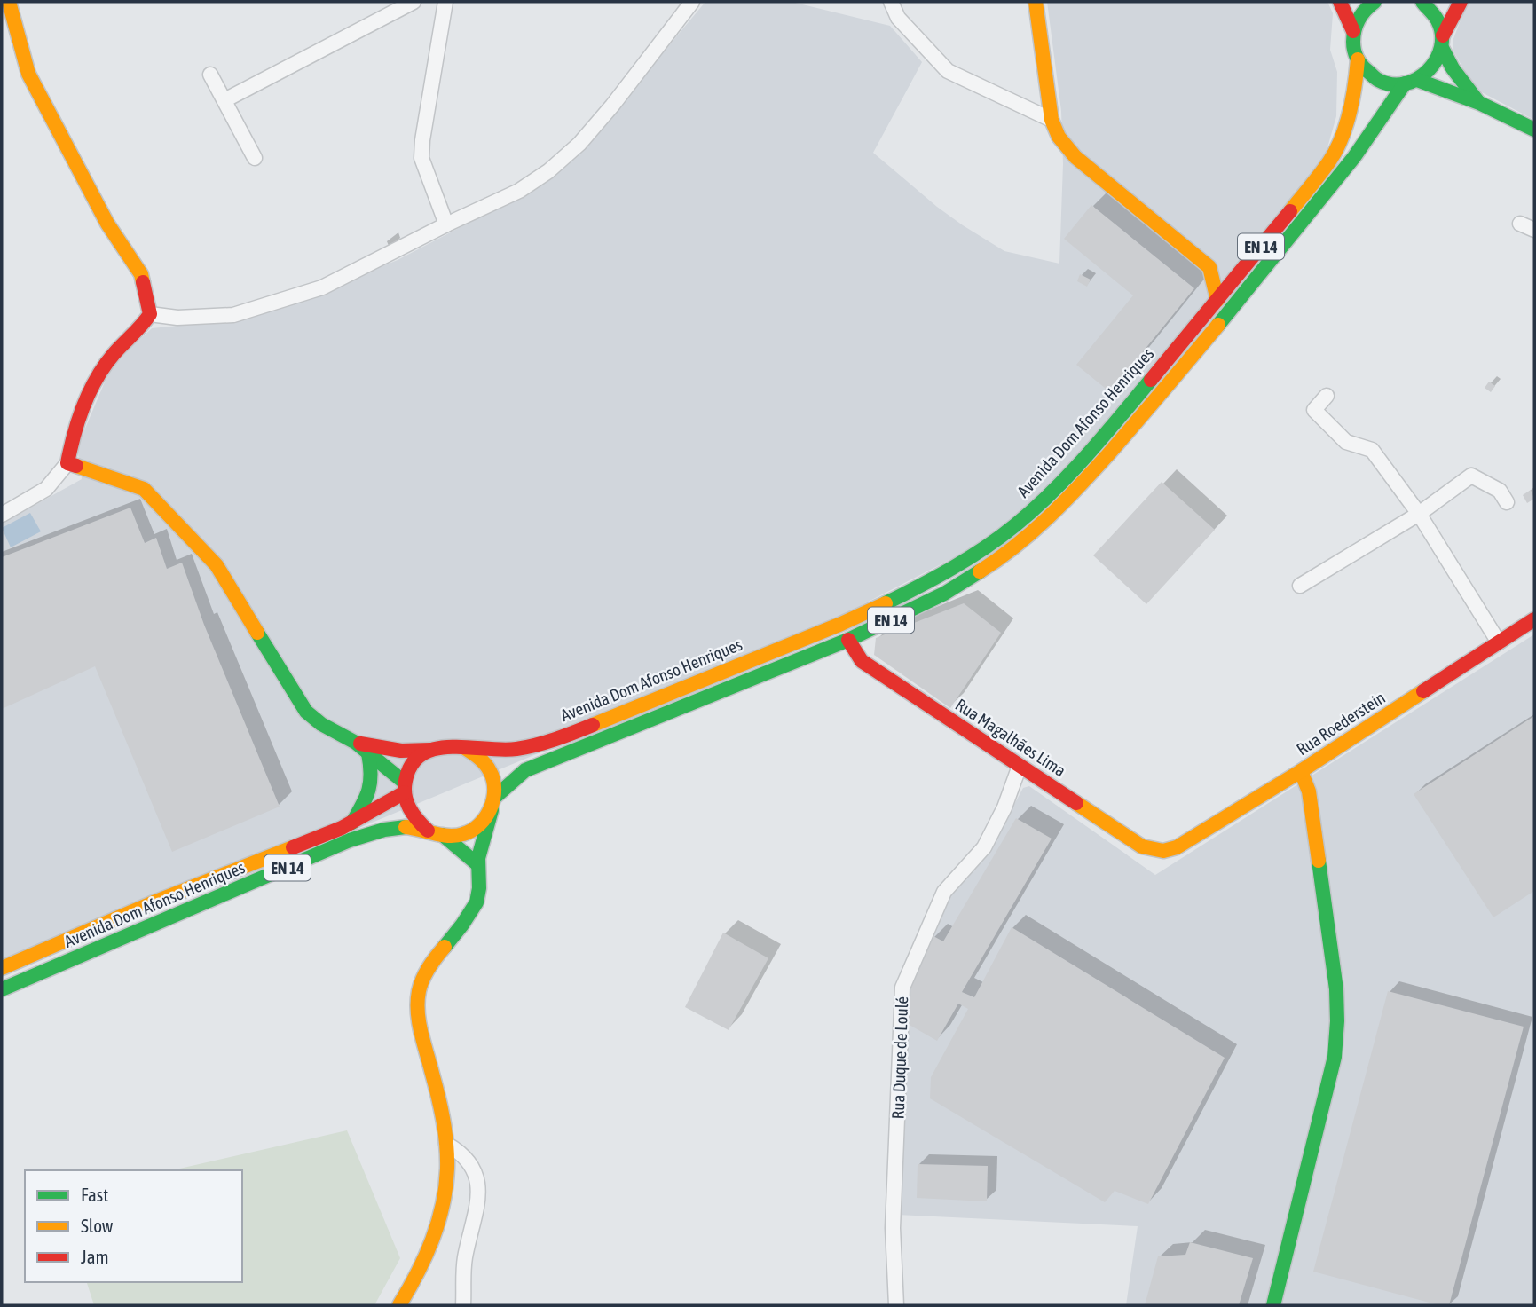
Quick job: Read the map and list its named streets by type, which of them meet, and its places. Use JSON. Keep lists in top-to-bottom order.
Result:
{
  "streets": {
    "main road": [
      "EN 14",
      "Avenida Dom Afonso Henriques",
      "Rua Roederstein",
      "Rua Magalhães Lima"
    ],
    "street": ["Rua Duque de Loulé"]
  },
  "crossings": [
    ["EN 14", "Avenida Dom Afonso Henriques"],
    ["Avenida Dom Afonso Henriques", "Rua Magalhães Lima"],
    ["Rua Roederstein", "Rua Magalhães Lima"],
    ["Rua Magalhães Lima", "Rua Duque de Loulé"]
  ],
  "legend": ["Fast", "Slow", "Jam"]
}
